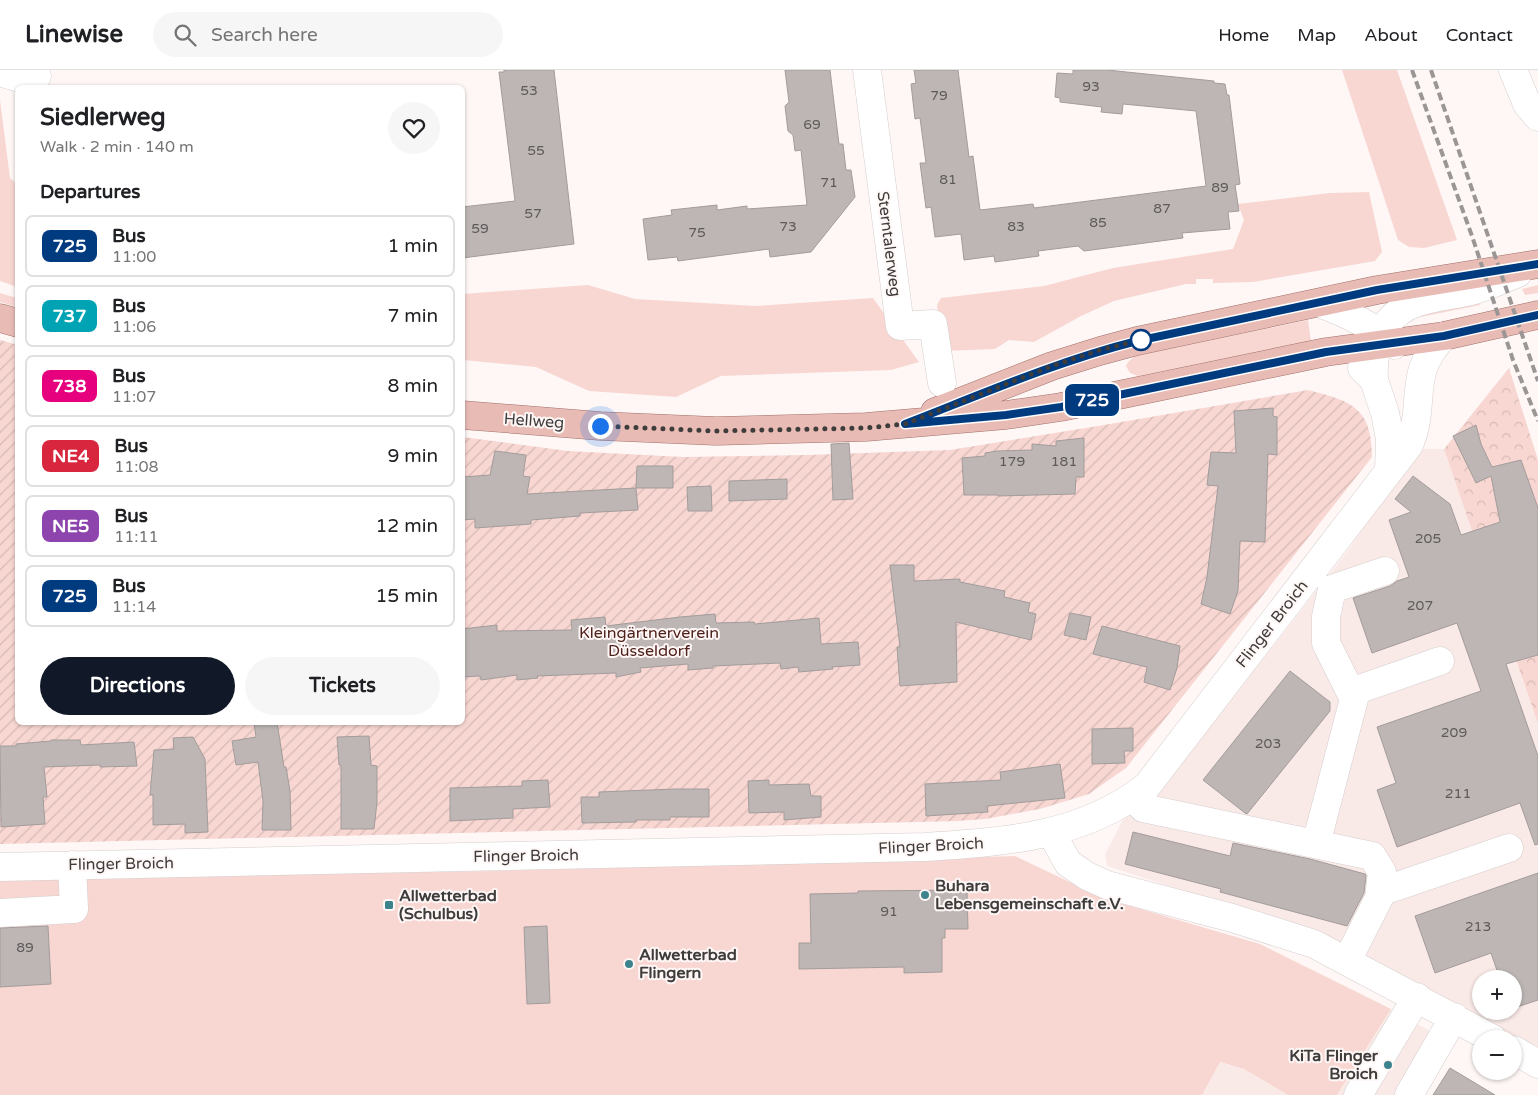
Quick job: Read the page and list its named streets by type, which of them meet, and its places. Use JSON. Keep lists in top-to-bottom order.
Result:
{
  "streets": {
    "main road": ["Hellweg"],
    "street": ["Sterntalerweg", "Flinger Broich"]
  },
  "parks": ["Kleingärtnerverein Düsseldorf"],
  "places": {
    "other": ["Buhara Lebensgemeinschaft e.V.", "Allwetterbad Flingern", "KiTa Flinger Broich"],
    "transit": ["Allwetterbad (Schulbus)"]
  },
  "lines": ["bus line 725"],
  "house_numbers": [
    "93",
    "53",
    "79",
    "69",
    "55",
    "81",
    "71",
    "89",
    "87",
    "57",
    "85",
    "73",
    "83",
    "59",
    "75",
    "179",
    "181",
    "205",
    "207",
    "209",
    "203",
    "211",
    "91",
    "213",
    "89"
  ],
  "page": {
    "header": "Linewise",
    "search": "Search here",
    "nav": [
      "Home",
      "Map",
      "About",
      "Contact"
    ],
    "on_map": "725",
    "heading": [
      ["Siedlerweg", "Walk · 2 min · 140 m"],
      "Departures"
    ],
    "list": [
      {
        "mark": "725",
        "name": "Bus",
        "note": "11:00",
        "value": "1 min"
      },
      {
        "mark": "737",
        "name": "Bus",
        "note": "11:06",
        "value": "7 min"
      },
      {
        "mark": "738",
        "name": "Bus",
        "note": "11:07",
        "value": "8 min"
      },
      {
        "mark": "NE4",
        "name": "Bus",
        "note": "11:08",
        "value": "9 min"
      },
      {
        "mark": "NE5",
        "name": "Bus",
        "note": "11:11",
        "value": "12 min"
      },
      {
        "mark": "725",
        "name": "Bus",
        "note": "11:14",
        "value": "15 min"
      }
    ],
    "buttons": ["Directions", "Tickets"],
    "map_buttons": ["+", "−"]
  }
}
